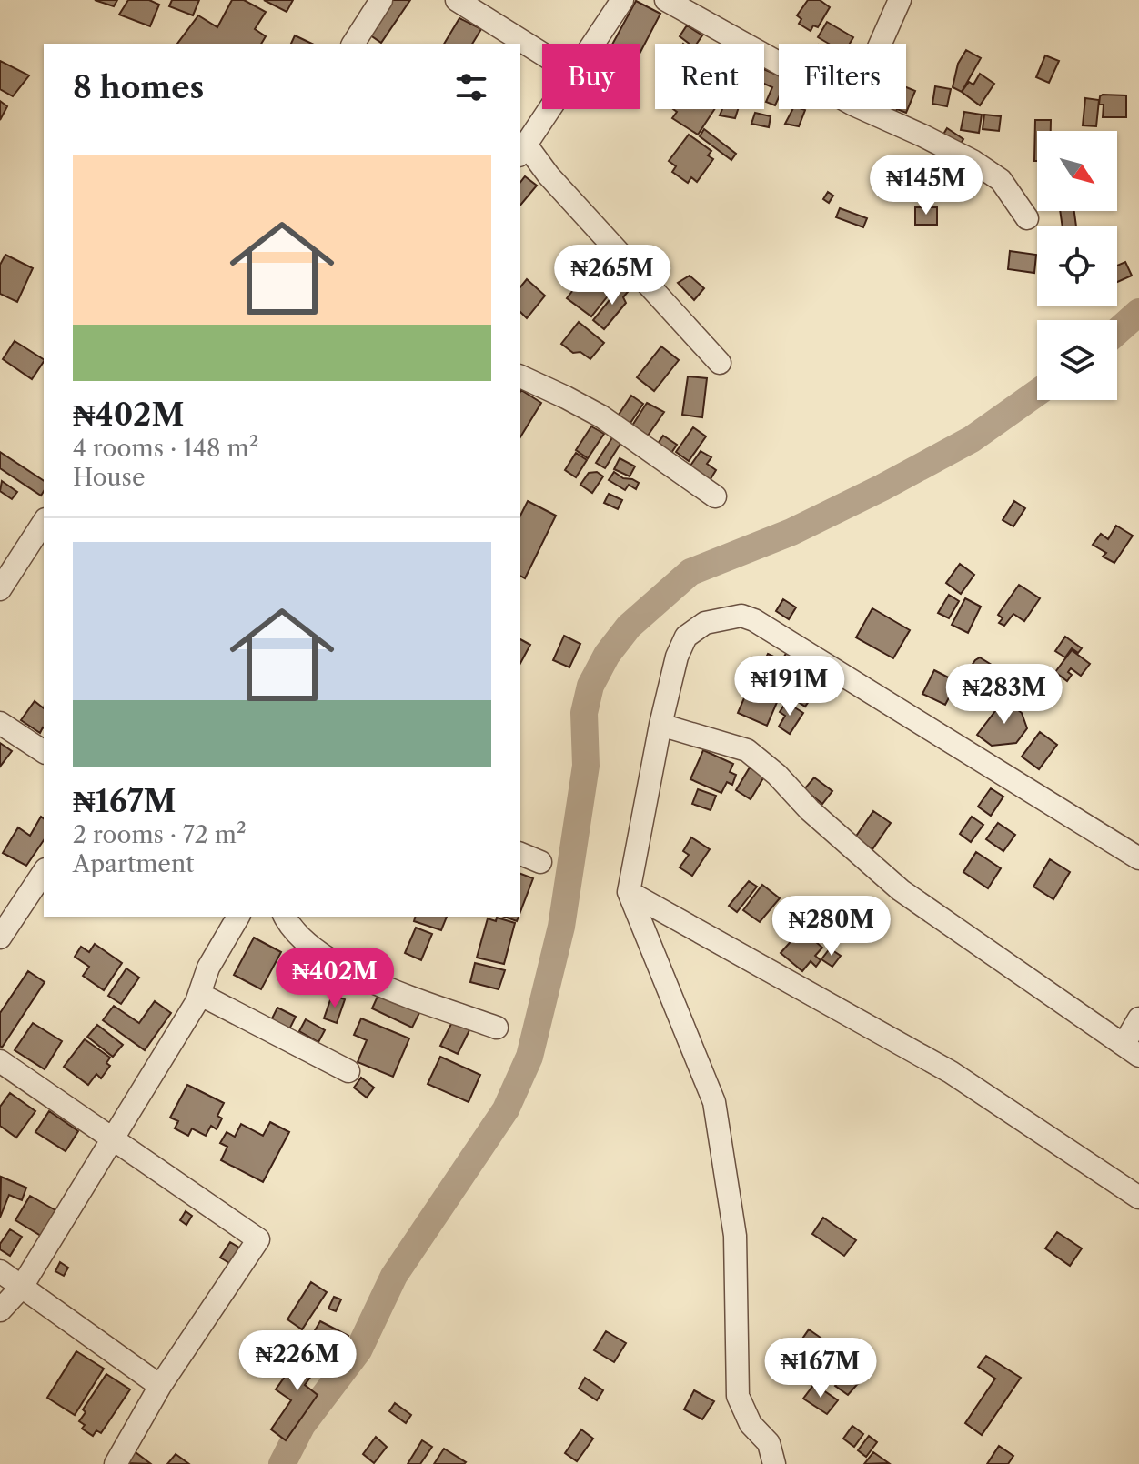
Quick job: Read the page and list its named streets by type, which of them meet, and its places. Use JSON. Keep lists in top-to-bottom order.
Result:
{
  "north": "bottom right",
  "page": {
    "chip": ["Buy", "Rent", "Filters"],
    "heading": "8 homes",
    "list": [
      {
        "name": "₦402M",
        "note": "4 rooms · 148 m² · House"
      },
      {
        "name": "₦167M",
        "note": "2 rooms · 72 m² · Apartment"
      }
    ],
    "price": [
      "₦145M",
      "₦265M",
      "₦191M",
      "₦283M",
      "₦280M",
      "₦402M",
      "₦226M",
      "₦167M"
    ]
  }
}
